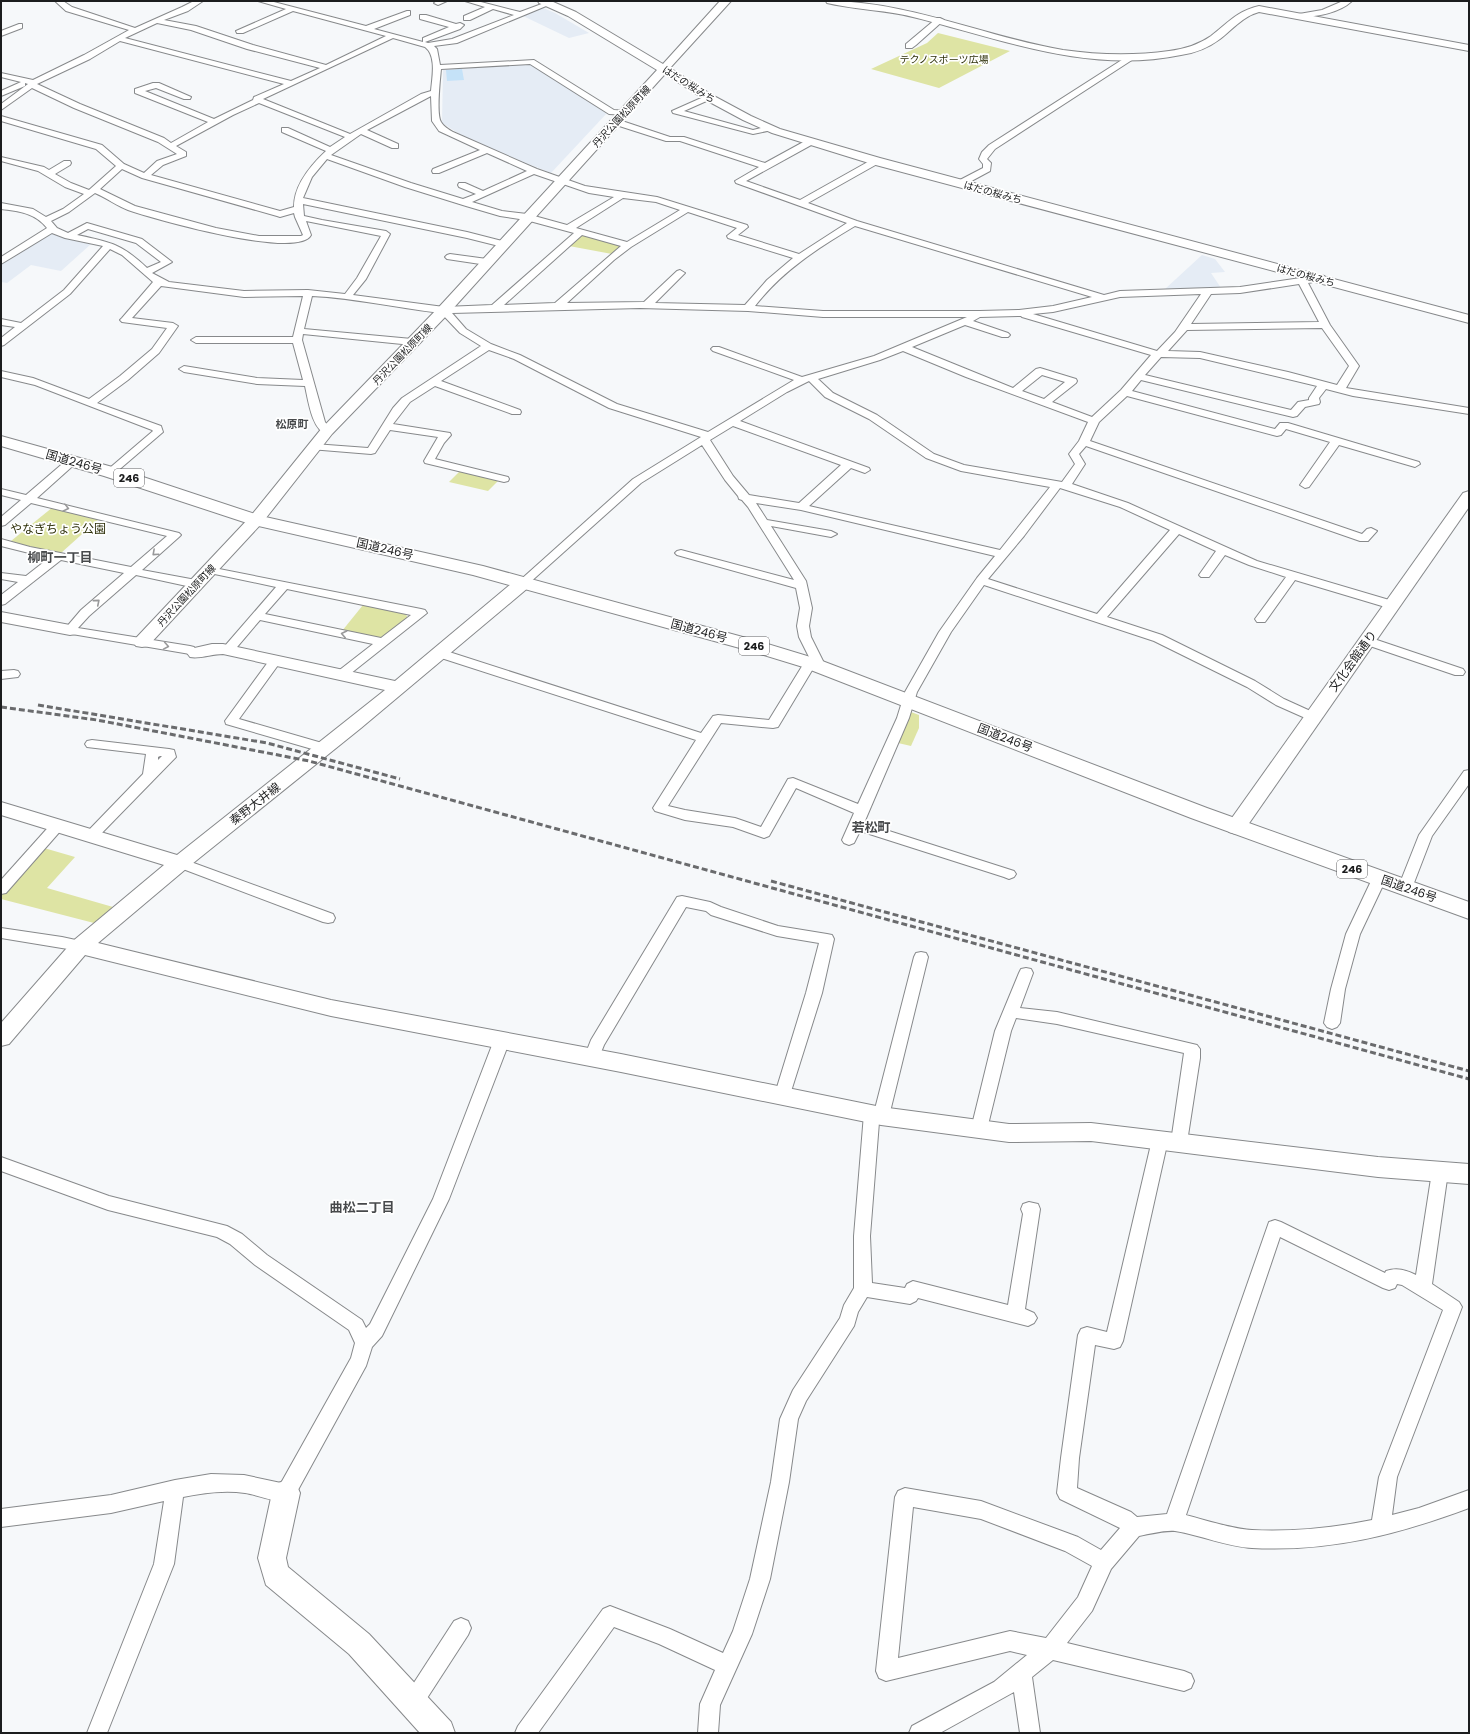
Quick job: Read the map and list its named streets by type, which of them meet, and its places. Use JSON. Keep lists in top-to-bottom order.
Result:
{
  "streets": {
    "highway": ["国道246号", "246"],
    "street": [
      "はだの桜みち",
      "丹沢公園松原町線",
      "文化会館通り",
      "秦野大井線"
    ]
  },
  "crossings": [
    ["はだの桜みち", "丹沢公園松原町線"],
    ["丹沢公園松原町線", "国道246号"],
    ["国道246号", "文化会館通り"],
    ["国道246号", "秦野大井線"]
  ],
  "districts": [
    "松原町",
    "柳町一丁目",
    "若松町",
    "曲松二丁目"
  ],
  "parks": ["テクノスポーツ広場", "やなぎちょう公園"]
}
